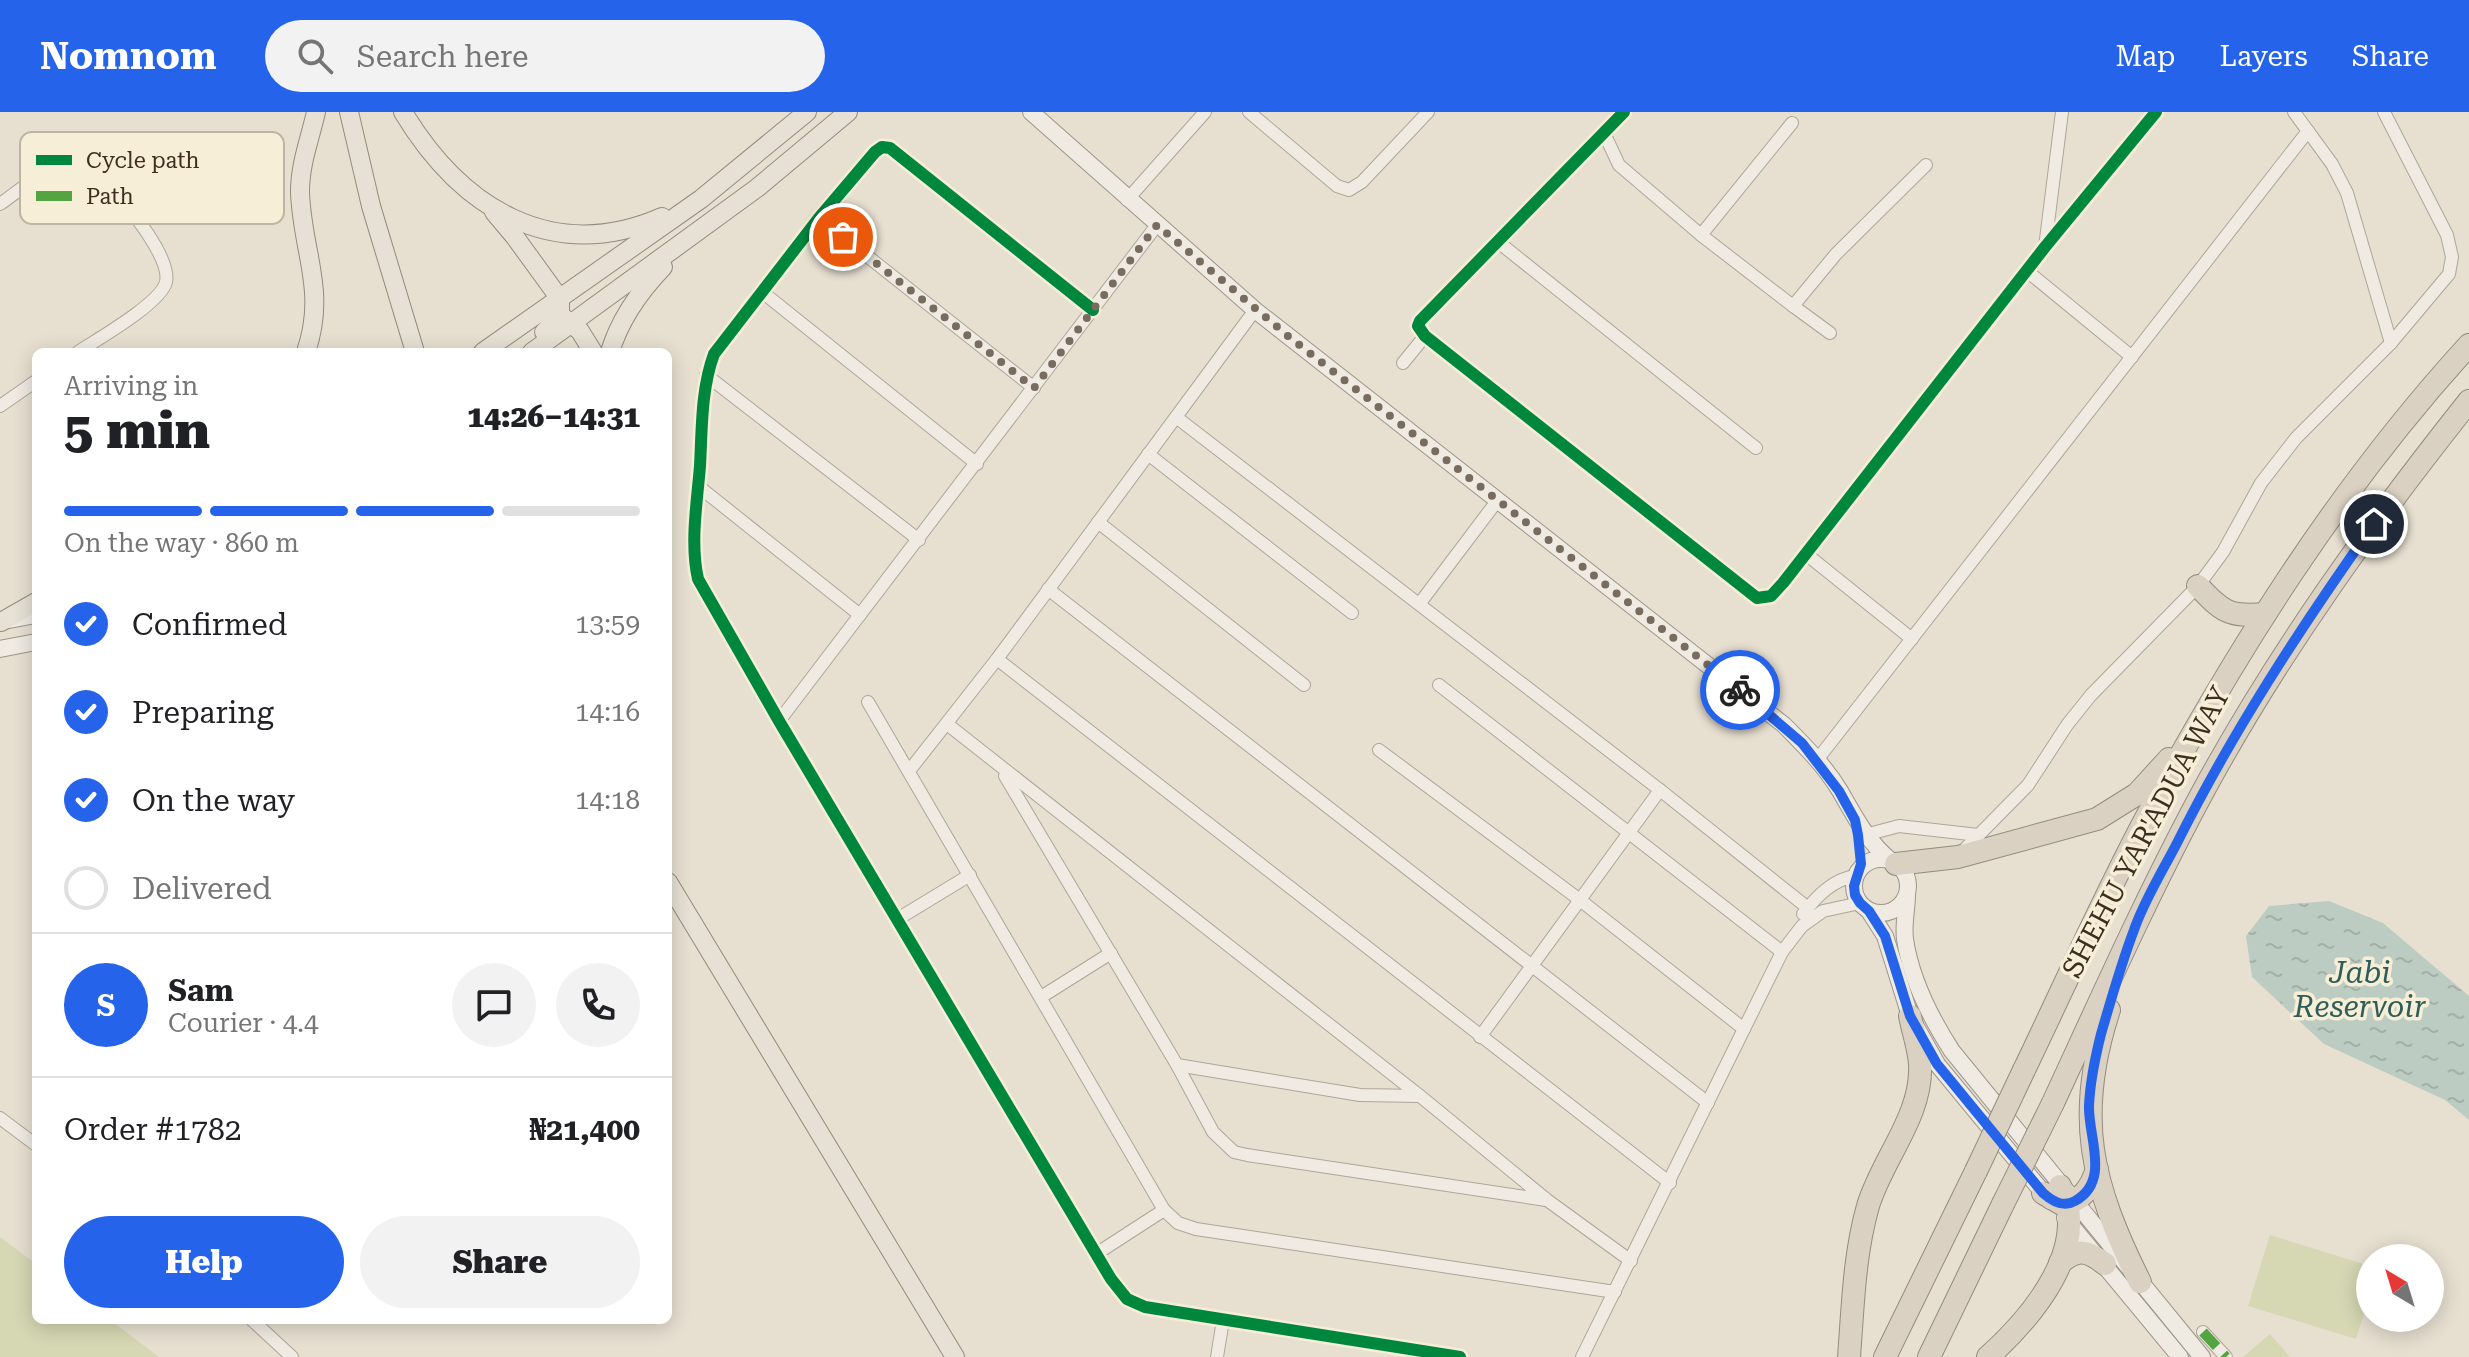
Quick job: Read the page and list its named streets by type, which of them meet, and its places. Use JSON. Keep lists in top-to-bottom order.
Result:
{
  "streets": {
    "highway": ["SHEHU YAR'ADUA WAY"]
  },
  "water": ["Jabi Reservoir"],
  "legend": ["Cycle path", "Path"],
  "north": "top left",
  "page": {
    "header": "Nomnom",
    "search": "Search here",
    "nav": ["Map", "Layers", "Share"],
    "heading": ["5 min", "Arriving in", "14:26–14:31"],
    "panel": [
      "Sam",
      "Courier · 4.4",
      "Order #1782",
      "₦21,400"
    ],
    "bar": "On the way · 860 m",
    "list": [
      ["Confirmed", "13:59"],
      ["Preparing", "14:16"],
      ["On the way", "14:18"],
      "Delivered"
    ],
    "round": "S",
    "buttons": ["Help", "Share"]
  }
}
